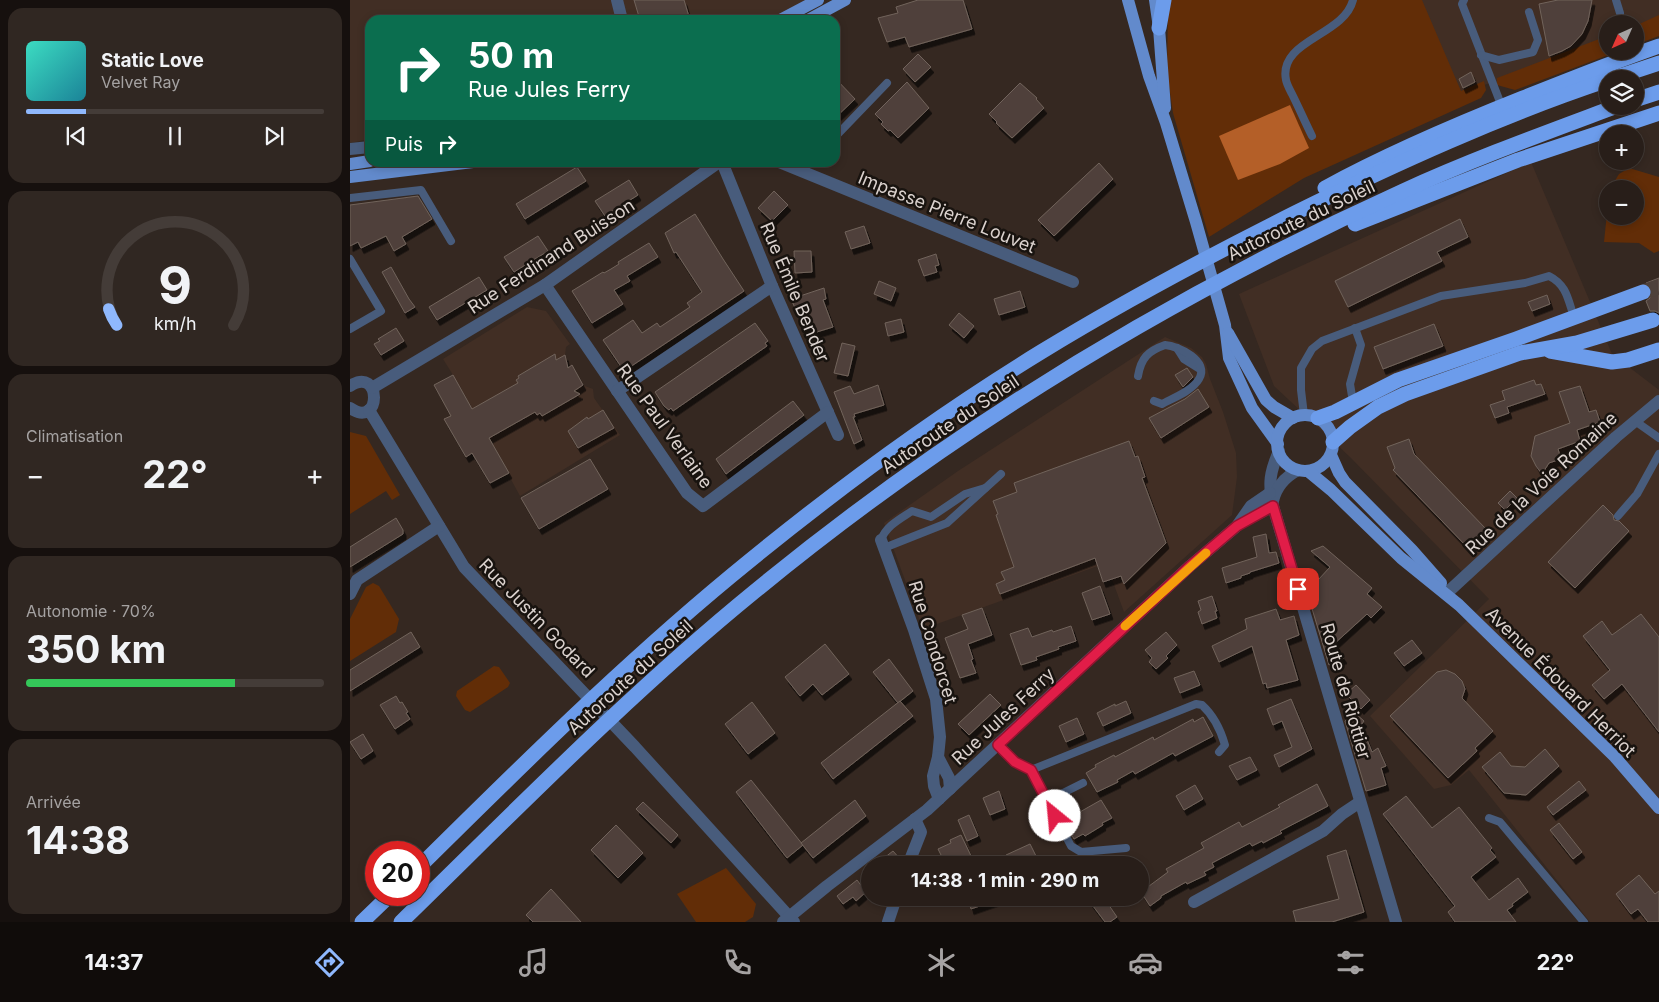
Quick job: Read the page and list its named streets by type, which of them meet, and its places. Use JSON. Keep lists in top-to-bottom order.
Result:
{
  "streets": {
    "highway": ["Autoroute du Soleil"],
    "main road": ["Avenue Édouard Herriot"],
    "street": [
      "Impasse Pierre Louvet",
      "Rue Ferdinand Buisson",
      "Rue Émile Bender",
      "Rue Paul Verlaine",
      "Rue de la Voie Romaine",
      "Rue Justin Godard",
      "Rue Condorcet",
      "Route de Riottier",
      "Rue Jules Ferry"
    ]
  },
  "crossings": [
    ["Rue Ferdinand Buisson", "Rue Paul Verlaine"],
    ["Rue Émile Bender", "Rue Paul Verlaine"],
    ["Rue de la Voie Romaine", "Avenue Édouard Herriot"],
    ["Rue Justin Godard", "Rue Jules Ferry"],
    ["Rue Condorcet", "Rue Jules Ferry"],
    ["Avenue Édouard Herriot", "Route de Riottier"],
    ["Route de Riottier", "Rue Jules Ferry"]
  ],
  "north": "bottom left",
  "page": {
    "map_buttons": ["+", "−"],
    "turn": ["50 m", "Rue Jules Ferry"],
    "song": ["Static Love", "Velvet Ray"],
    "then": "Puis",
    "tile": [
      "Climatisation",
      ["Autonomie · 70%", "350 km"],
      ["Arrivée", "14:38"]
    ],
    "heat": ["−", "22°", "+"],
    "limit": "20",
    "trip": "14:38 · 1 min · 290 m",
    "tabs": ["14:37", "22°"],
    "gauge": ["9", "km/h"]
  }
}
